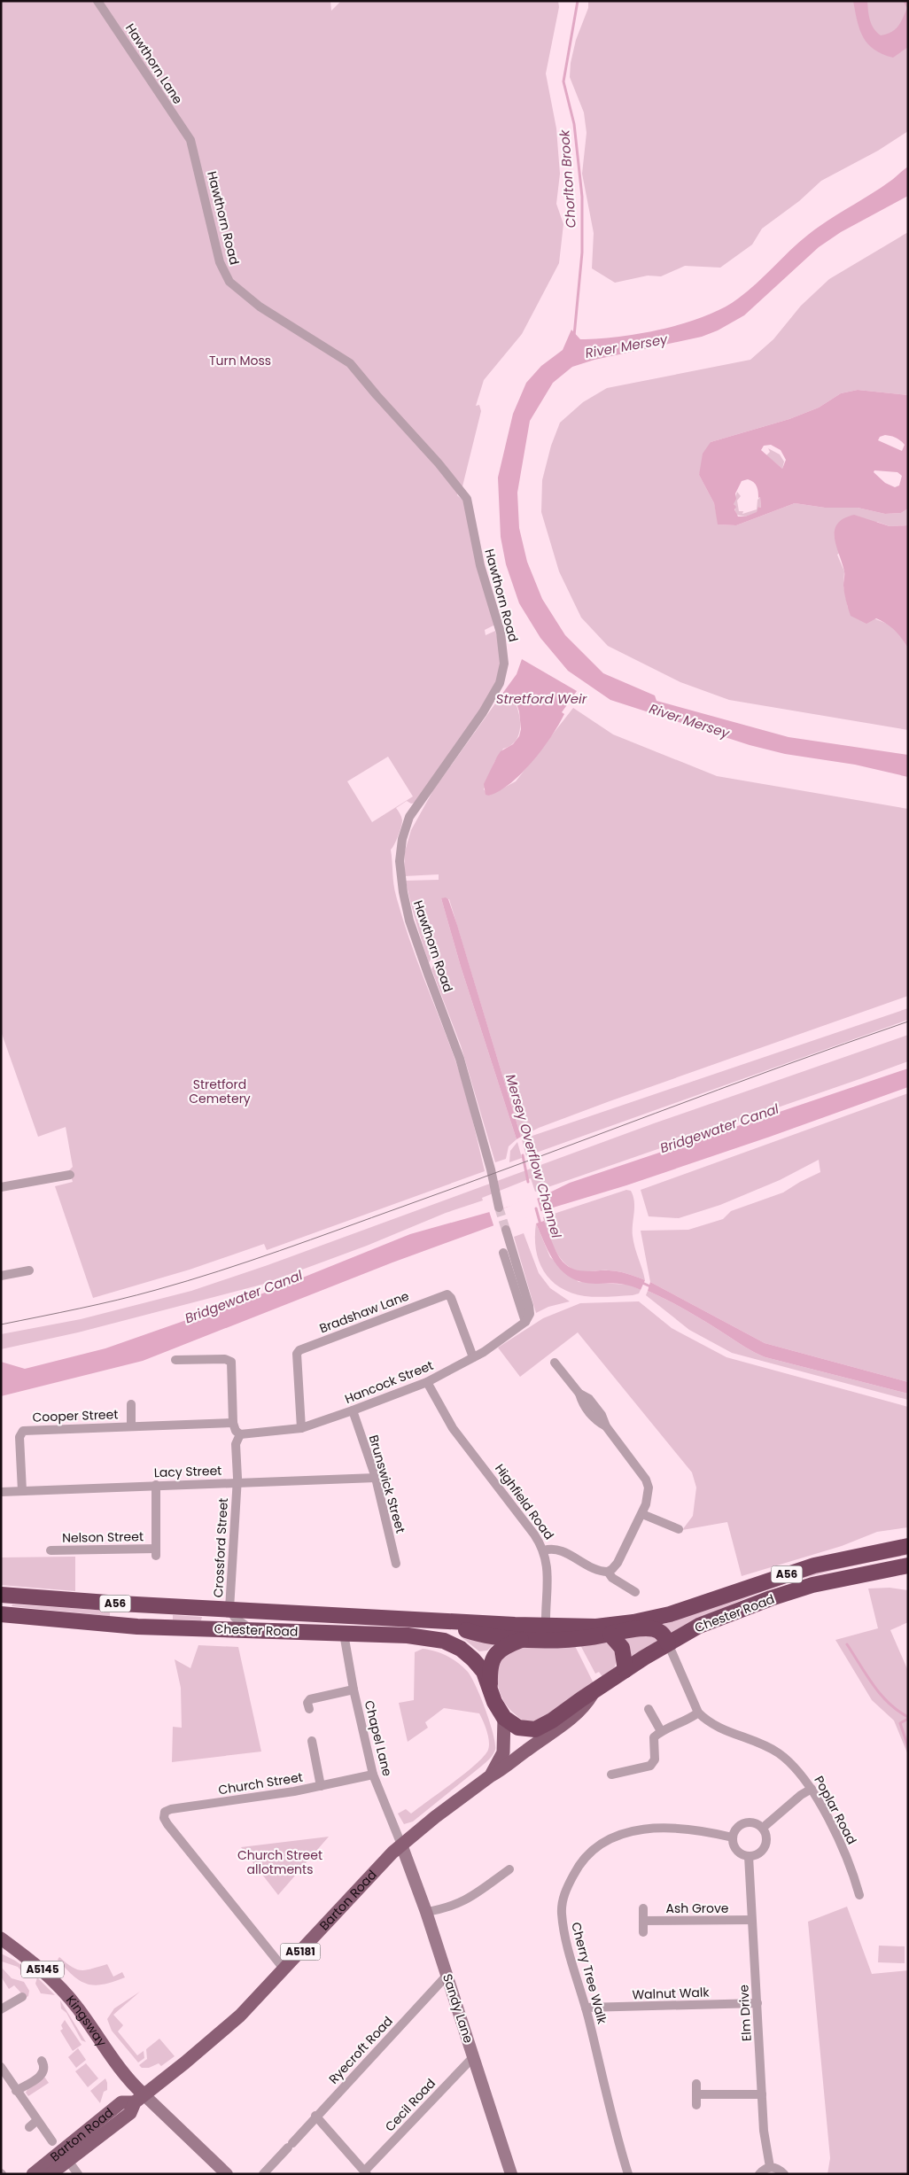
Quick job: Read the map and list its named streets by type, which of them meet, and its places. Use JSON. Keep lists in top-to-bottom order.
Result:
{
  "streets": {
    "highway": ["A56", "Chester Road"],
    "main road": [
      "Barton Road",
      "A5181",
      "A5145",
      "Kingsway"
    ],
    "street": [
      "Hawthorn Lane",
      "Hawthorn Road",
      "Bradshaw Lane",
      "Hancock Street",
      "Cooper Street",
      "Lacy Street",
      "Brunswick Street",
      "Highfield Road",
      "Nelson Street",
      "Crossford Street",
      "Chapel Lane",
      "Church Street",
      "Poplar Road",
      "Ash Grove",
      "Cherry Tree Walk",
      "Walnut Walk",
      "Sandy Lane",
      "Elm Drive",
      "Ryecroft Road",
      "Cecil Road"
    ]
  },
  "crossings": [
    ["Hawthorn Lane", "Hawthorn Road"],
    ["Bradshaw Lane", "Hancock Street"],
    ["Hancock Street", "Brunswick Street"],
    ["Hancock Street", "Highfield Road"],
    ["Hancock Street", "Crossford Street"],
    ["Cooper Street", "Lacy Street"],
    ["Lacy Street", "Brunswick Street"],
    ["Lacy Street", "Nelson Street"],
    ["Lacy Street", "Crossford Street"],
    ["Crossford Street", "Chester Road"],
    ["Chester Road", "Chapel Lane"],
    ["Chester Road", "Poplar Road"],
    ["Chester Road", "Barton Road"],
    ["Chapel Lane", "Church Street"],
    ["Chapel Lane", "Barton Road"],
    ["Chapel Lane", "Sandy Lane"],
    ["Church Street", "Barton Road"],
    ["Barton Road", "Sandy Lane"],
    ["Barton Road", "Kingsway"],
    ["Ash Grove", "Elm Drive"],
    ["Cherry Tree Walk", "Walnut Walk"],
    ["Cherry Tree Walk", "Elm Drive"],
    ["Walnut Walk", "Elm Drive"],
    ["Sandy Lane", "Ryecroft Road"],
    ["Sandy Lane", "Cecil Road"]
  ],
  "water": [
    "Chorlton Brook",
    "River Mersey",
    "Stretford Weir",
    "Bridgewater Canal",
    "Mersey Overflow Channel"
  ],
  "parks": ["Turn Moss", "Stretford Cemetery", "Church Street allotments"]
}
